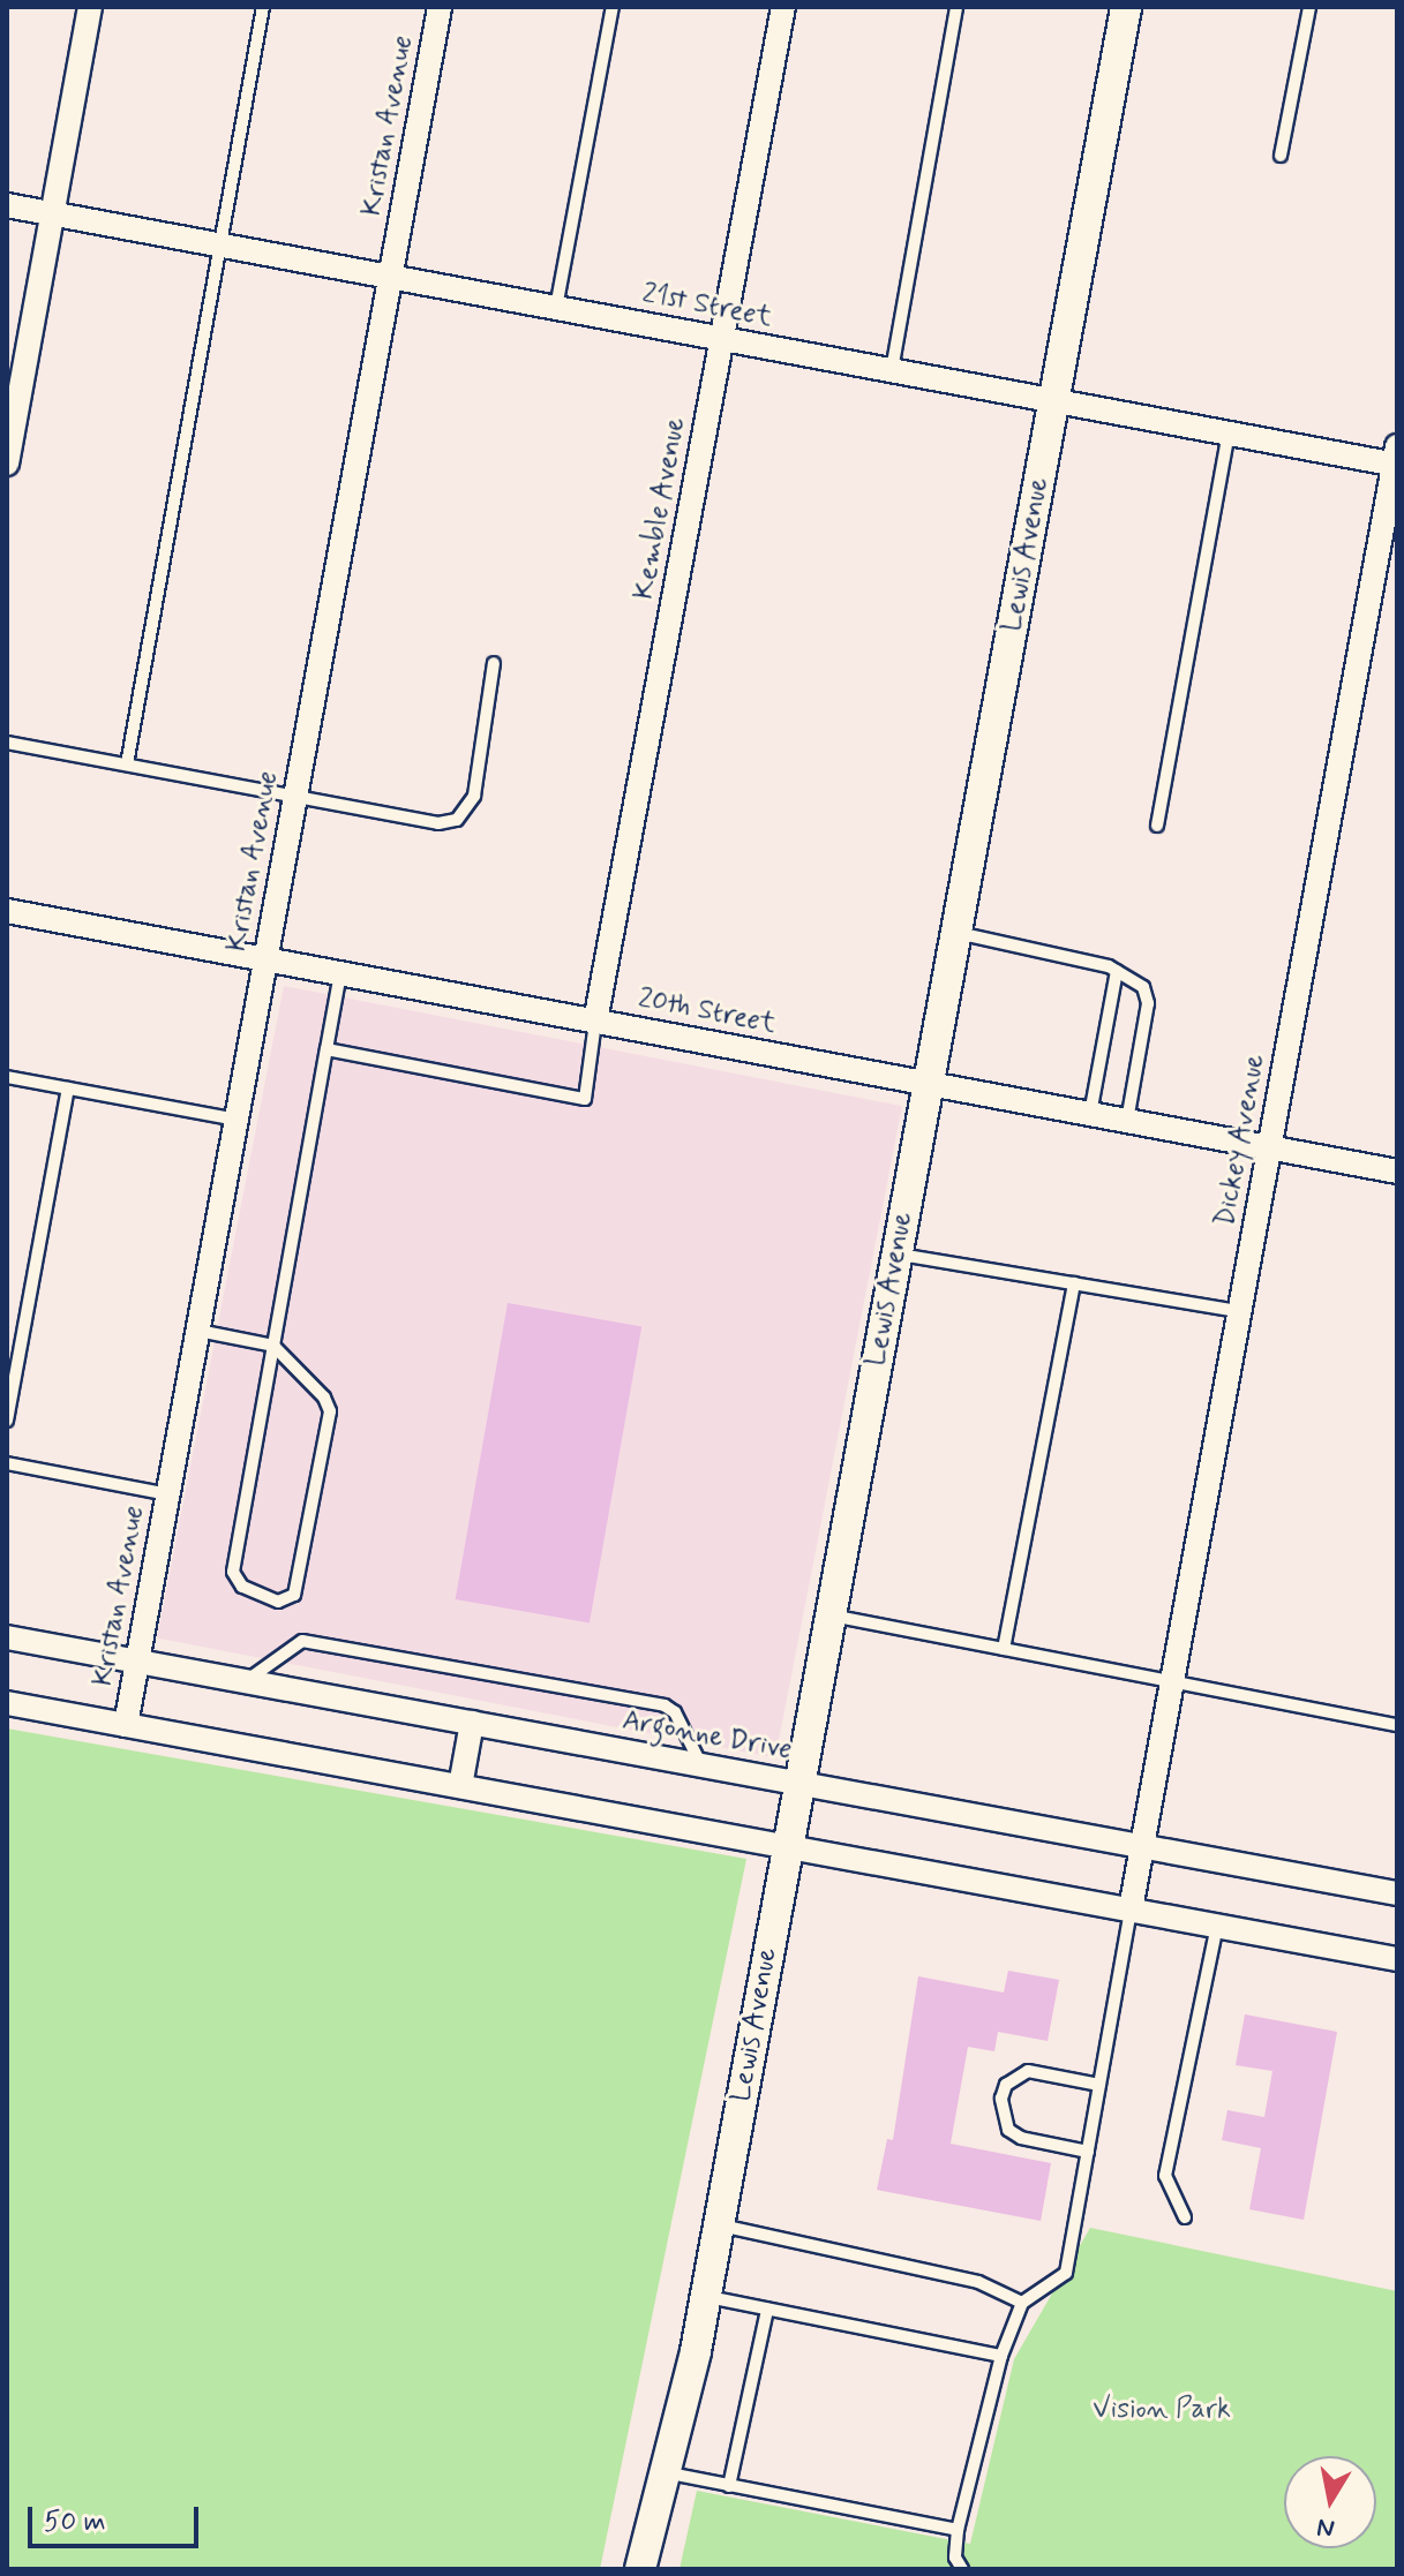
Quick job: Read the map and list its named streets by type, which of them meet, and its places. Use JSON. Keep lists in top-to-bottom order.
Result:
{
  "streets": {
    "main road": ["Lewis Avenue"],
    "street": [
      "Kristan Avenue",
      "21st Street",
      "Kemble Avenue",
      "20th Street",
      "Dickey Avenue",
      "Argonne Drive"
    ]
  },
  "crossings": [
    ["Kristan Avenue", "21st Street"],
    ["Kristan Avenue", "20th Street"],
    ["Kristan Avenue", "Argonne Drive"],
    ["21st Street", "Kemble Avenue"],
    ["21st Street", "Lewis Avenue"],
    ["21st Street", "Dickey Avenue"],
    ["Kemble Avenue", "20th Street"],
    ["Lewis Avenue", "20th Street"],
    ["Lewis Avenue", "Argonne Drive"],
    ["20th Street", "Dickey Avenue"],
    ["Dickey Avenue", "Argonne Drive"]
  ],
  "parks": ["Vision Park"],
  "scale_bar": "50 m",
  "north": "bottom"
}
